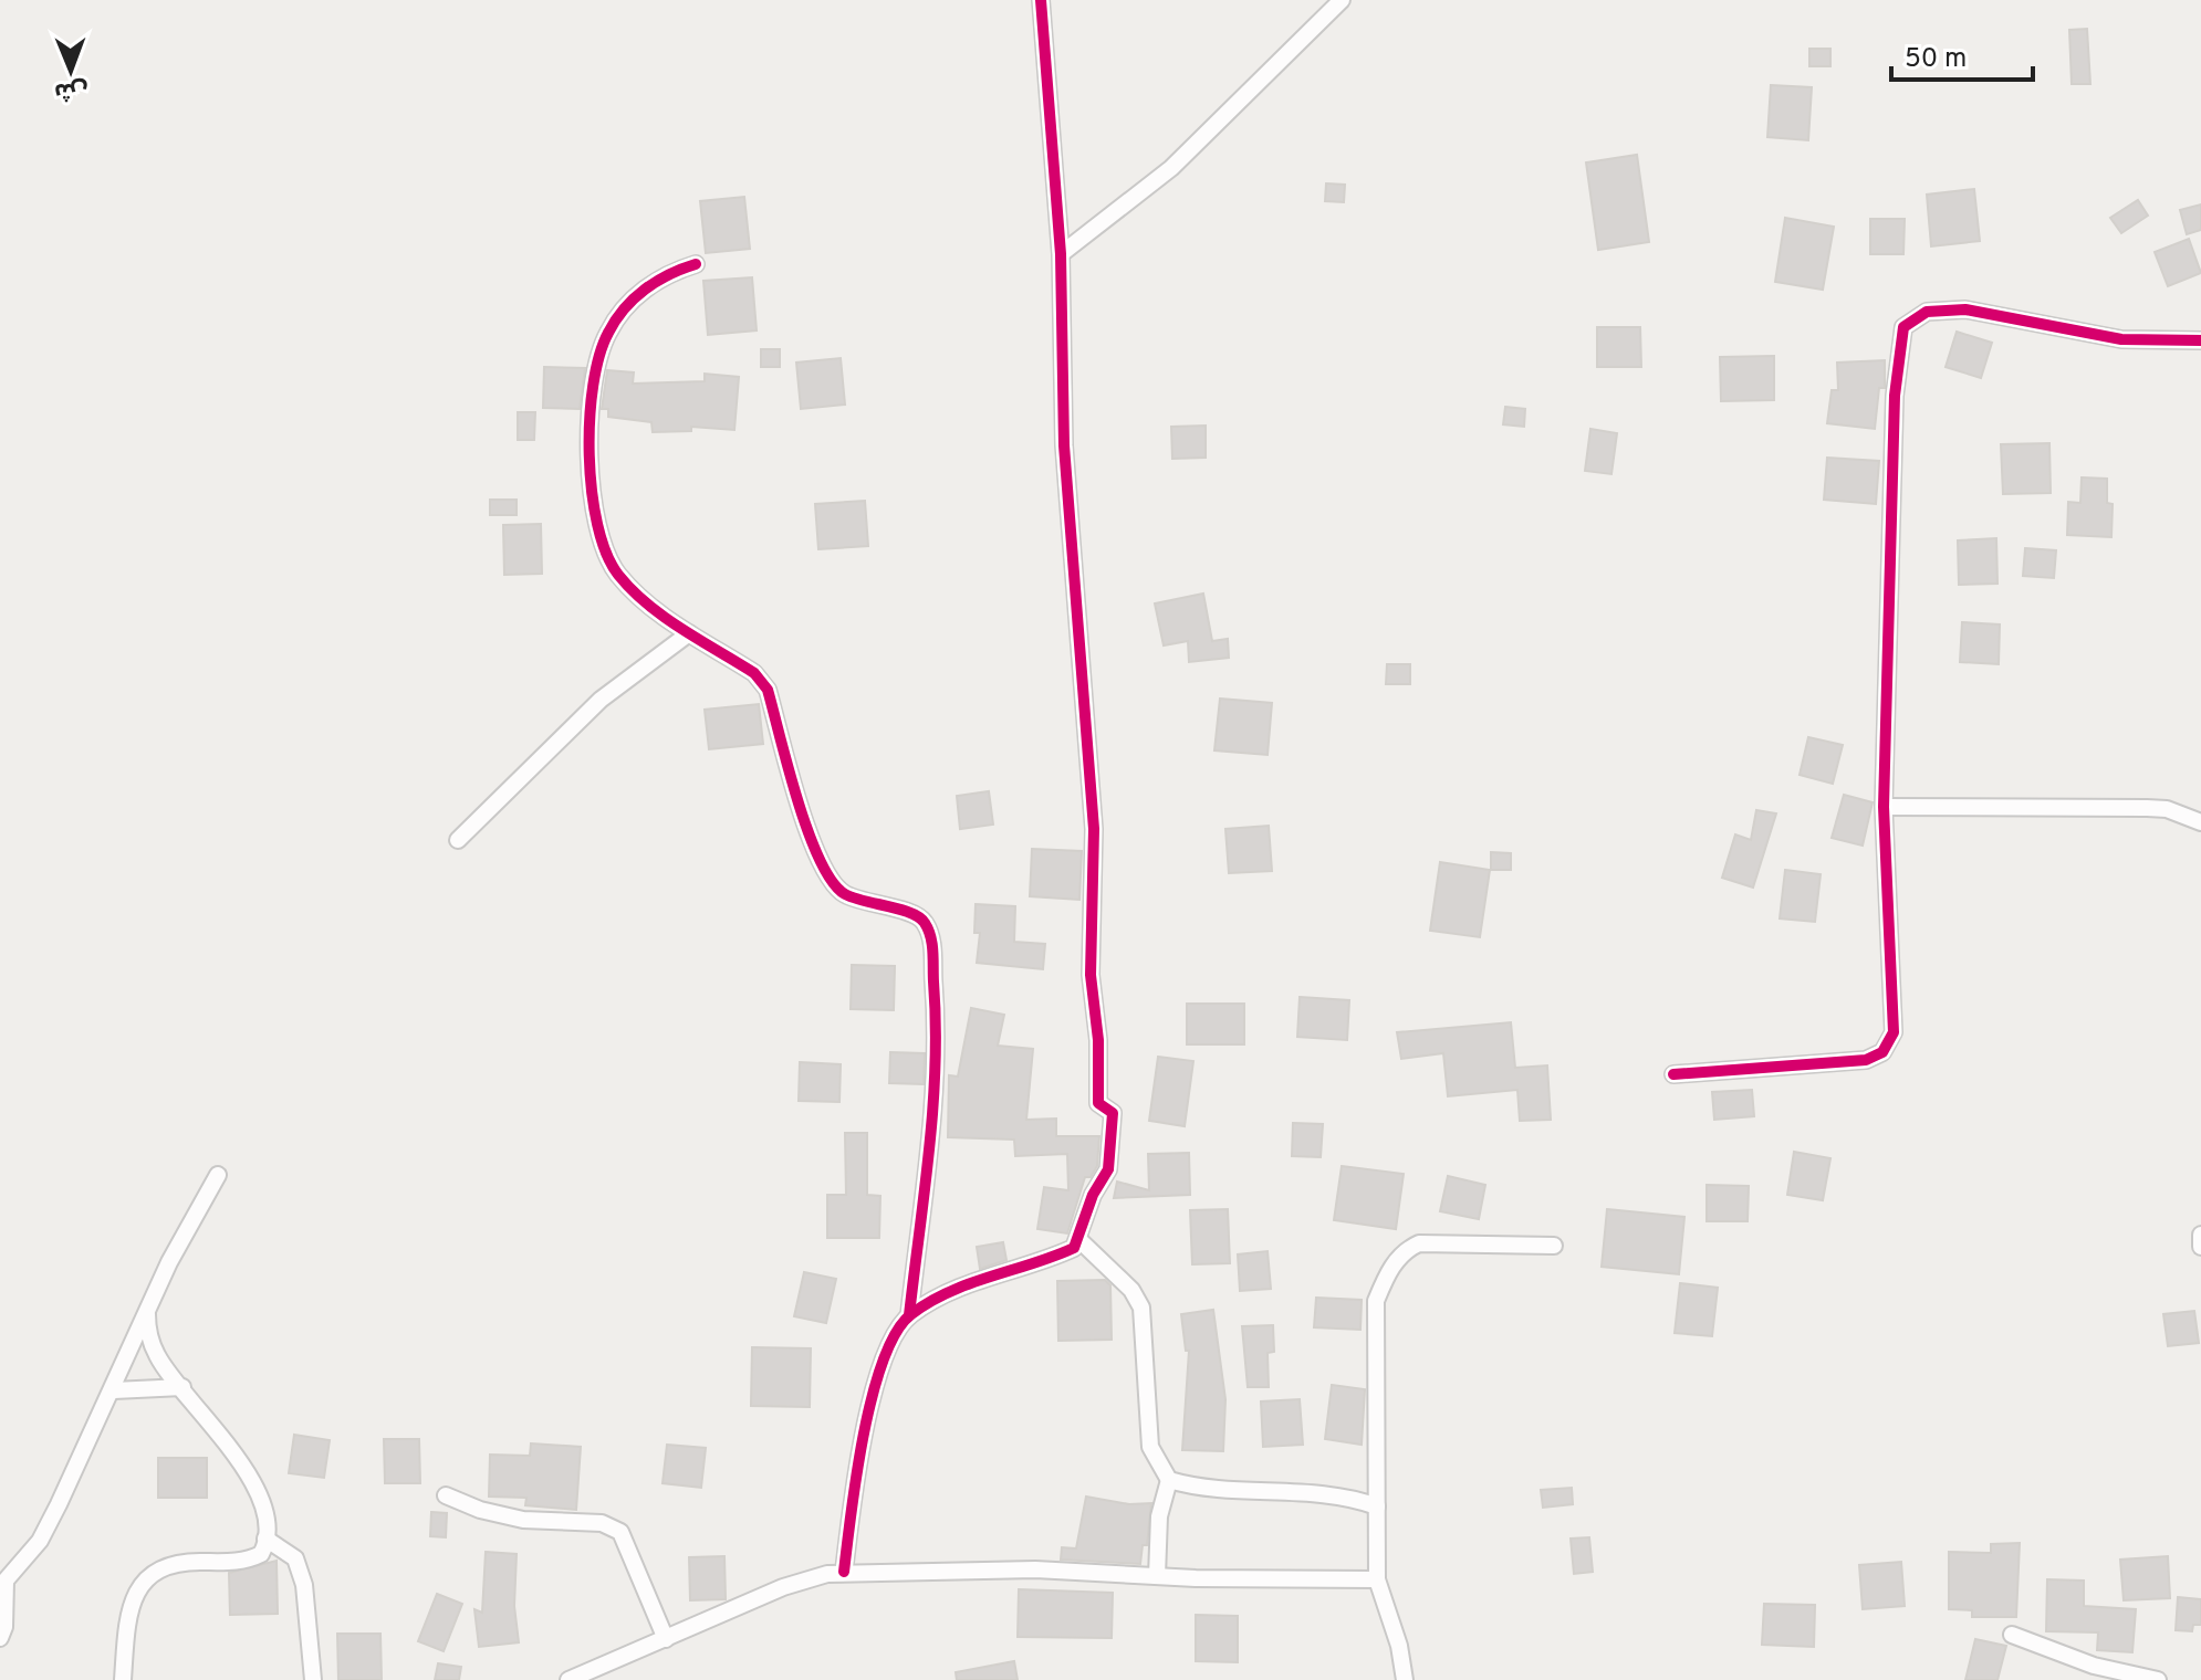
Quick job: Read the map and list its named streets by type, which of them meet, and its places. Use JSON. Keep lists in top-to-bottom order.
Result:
{
  "scale_bar": "50 m",
  "north": "bottom"
}
